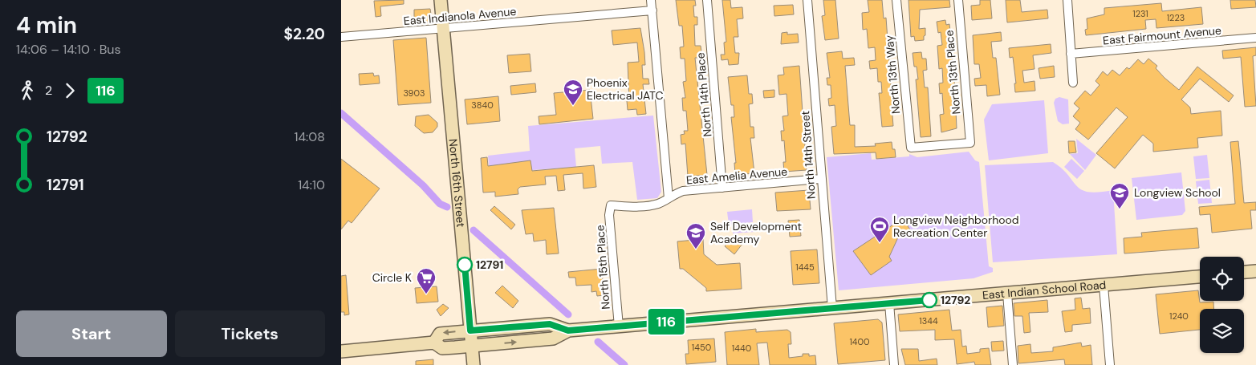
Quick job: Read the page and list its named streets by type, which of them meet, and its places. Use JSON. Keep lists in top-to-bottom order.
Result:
{
  "streets": {
    "main road": ["North 16th Street", "East Indian School Road"],
    "street": [
      "East Indianola Avenue",
      "East Fairmount Avenue",
      "North 13th Place",
      "North 13th Way",
      "North 14th Place",
      "North 14th Street",
      "East Amelia Avenue",
      "North 15th Place"
    ]
  },
  "crossings": [
    ["East Indianola Avenue", "North 16th Street"],
    ["North 13th Place", "North 13th Way"],
    ["North 14th Place", "East Amelia Avenue"],
    ["North 14th Street", "East Amelia Avenue"],
    ["North 14th Street", "East Indian School Road"],
    ["East Amelia Avenue", "North 15th Place"],
    ["North 16th Street", "East Indian School Road"],
    ["North 15th Place", "East Indian School Road"]
  ],
  "places": {
    "school or university": ["Phoenix Electrical JATC", "Longview School", "Self Development Academy"],
    "sports": ["Longview Neighborhood Recreation Center"],
    "other": ["12791", "12792"],
    "supermarket": ["Circle K"]
  },
  "lines": ["bus line 116"],
  "house_numbers": [
    "1231",
    "1223",
    "3903",
    "3840",
    "1445",
    "1240",
    "1344",
    "1400",
    "1450",
    "1440"
  ],
  "page": {
    "heading": ["4 min", "14:06 – 14:10 · Bus", "$2.20"],
    "on_map": "116",
    "legs": ["2", "116"],
    "list": [
      {
        "name": "12792",
        "value": "14:08"
      },
      {
        "name": "12791",
        "value": "14:10"
      }
    ],
    "buttons": ["Start", "Tickets"]
  }
}
